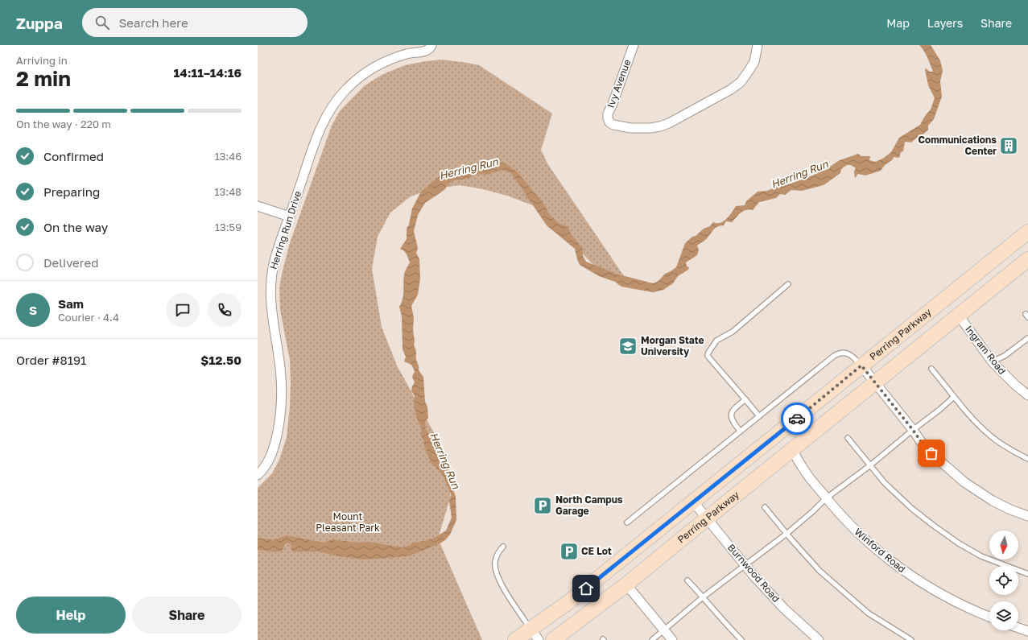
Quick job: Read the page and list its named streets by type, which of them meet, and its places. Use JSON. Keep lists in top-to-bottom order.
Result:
{
  "streets": {
    "main road": ["Perring Parkway"],
    "street": [
      "Ivy Avenue",
      "Herring Run Drive",
      "Ingram Road",
      "Winford Road",
      "Burnwood Road"
    ]
  },
  "crossings": [
    ["Perring Parkway", "Ingram Road"],
    ["Perring Parkway", "Winford Road"],
    ["Perring Parkway", "Burnwood Road"]
  ],
  "water": ["Herring Run"],
  "parks": ["Mount Pleasant Park"],
  "places": {
    "building": ["Communications Center"],
    "school or university": ["Morgan State University"],
    "parking": ["North Campus Garage", "CE Lot"]
  },
  "north": "bottom",
  "page": {
    "header": "Zuppa",
    "search": "Search here",
    "nav": ["Map", "Layers", "Share"],
    "heading": ["2 min", "Arriving in", "14:11–14:16"],
    "panel": [
      "Sam",
      "Courier · 4.4",
      "Order #8191",
      "$12.50"
    ],
    "bar": "On the way · 220 m",
    "list": [
      ["Confirmed", "13:46"],
      ["Preparing", "13:48"],
      ["On the way", "13:59"],
      "Delivered"
    ],
    "round": "S",
    "buttons": ["Help", "Share"]
  }
}
